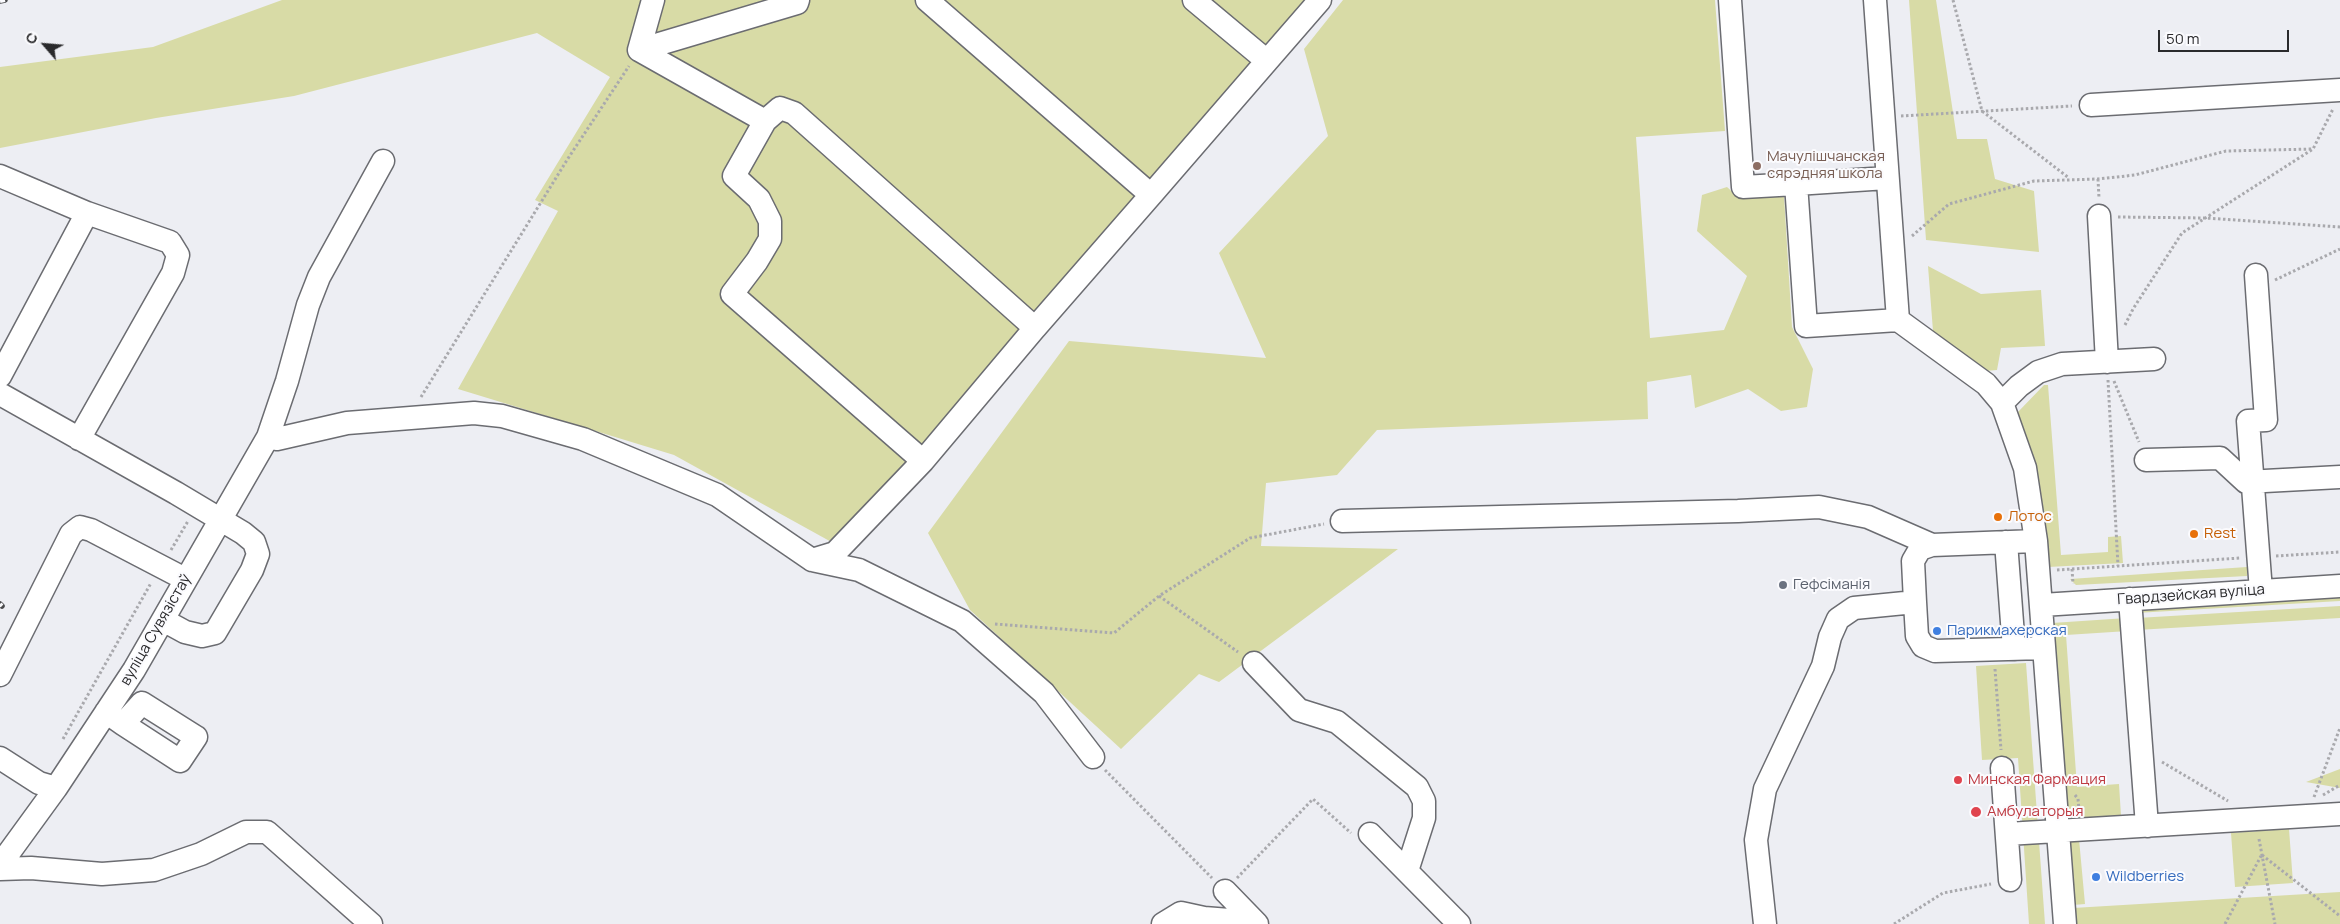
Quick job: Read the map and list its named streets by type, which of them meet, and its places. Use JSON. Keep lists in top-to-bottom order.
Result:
{
  "streets": {
    "street": ["Гвардзейская вуліца", "вуліца Сувязістаў"]
  },
  "places": [
    "Мачулішчанская сярэдняя школа",
    "Лотос",
    "Rest",
    "Гефсіманія",
    "Парикмахерская",
    "Минская Фармация",
    "Амбулаторыя",
    "Wildberries"
  ],
  "scale_bar": "50 m",
  "north": "top left"
}
